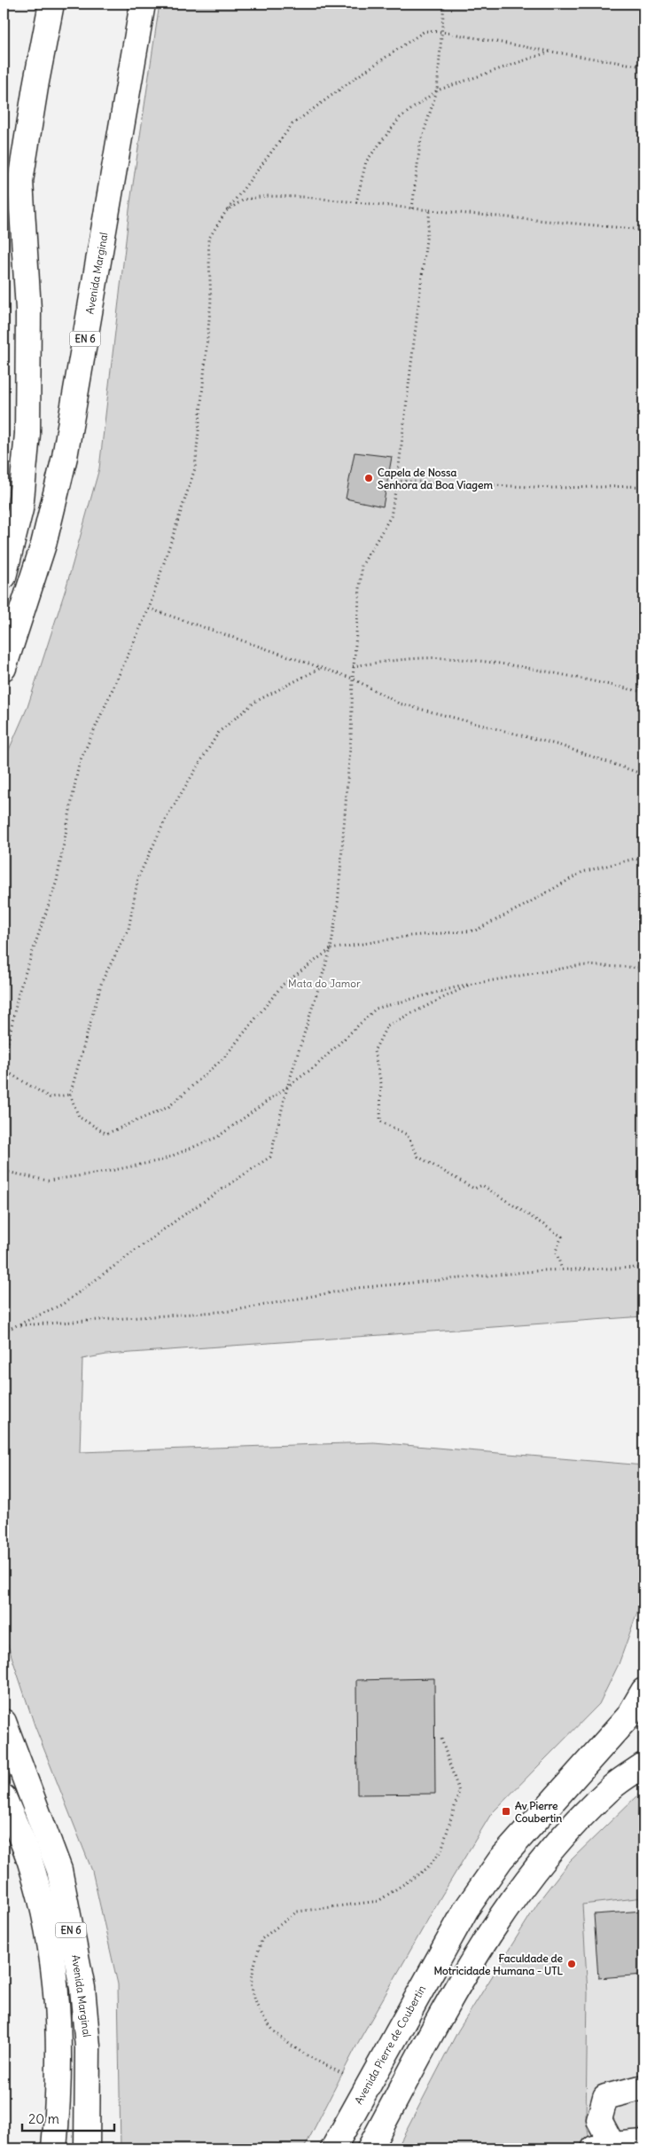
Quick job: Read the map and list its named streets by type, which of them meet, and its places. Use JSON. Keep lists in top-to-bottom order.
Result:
{
  "streets": {
    "main road": ["Avenida Marginal", "EN 6", "Avenida Pierre de Coubertin"]
  },
  "parks": ["Mata do Jamor"],
  "places": {
    "other": ["Capela de Nossa Senhora da Boa Viagem", "Faculdade de Motricidade Humana - UTL"],
    "transit": ["Av Pierre Coubertin"]
  },
  "scale_bar": "20 m"
}
